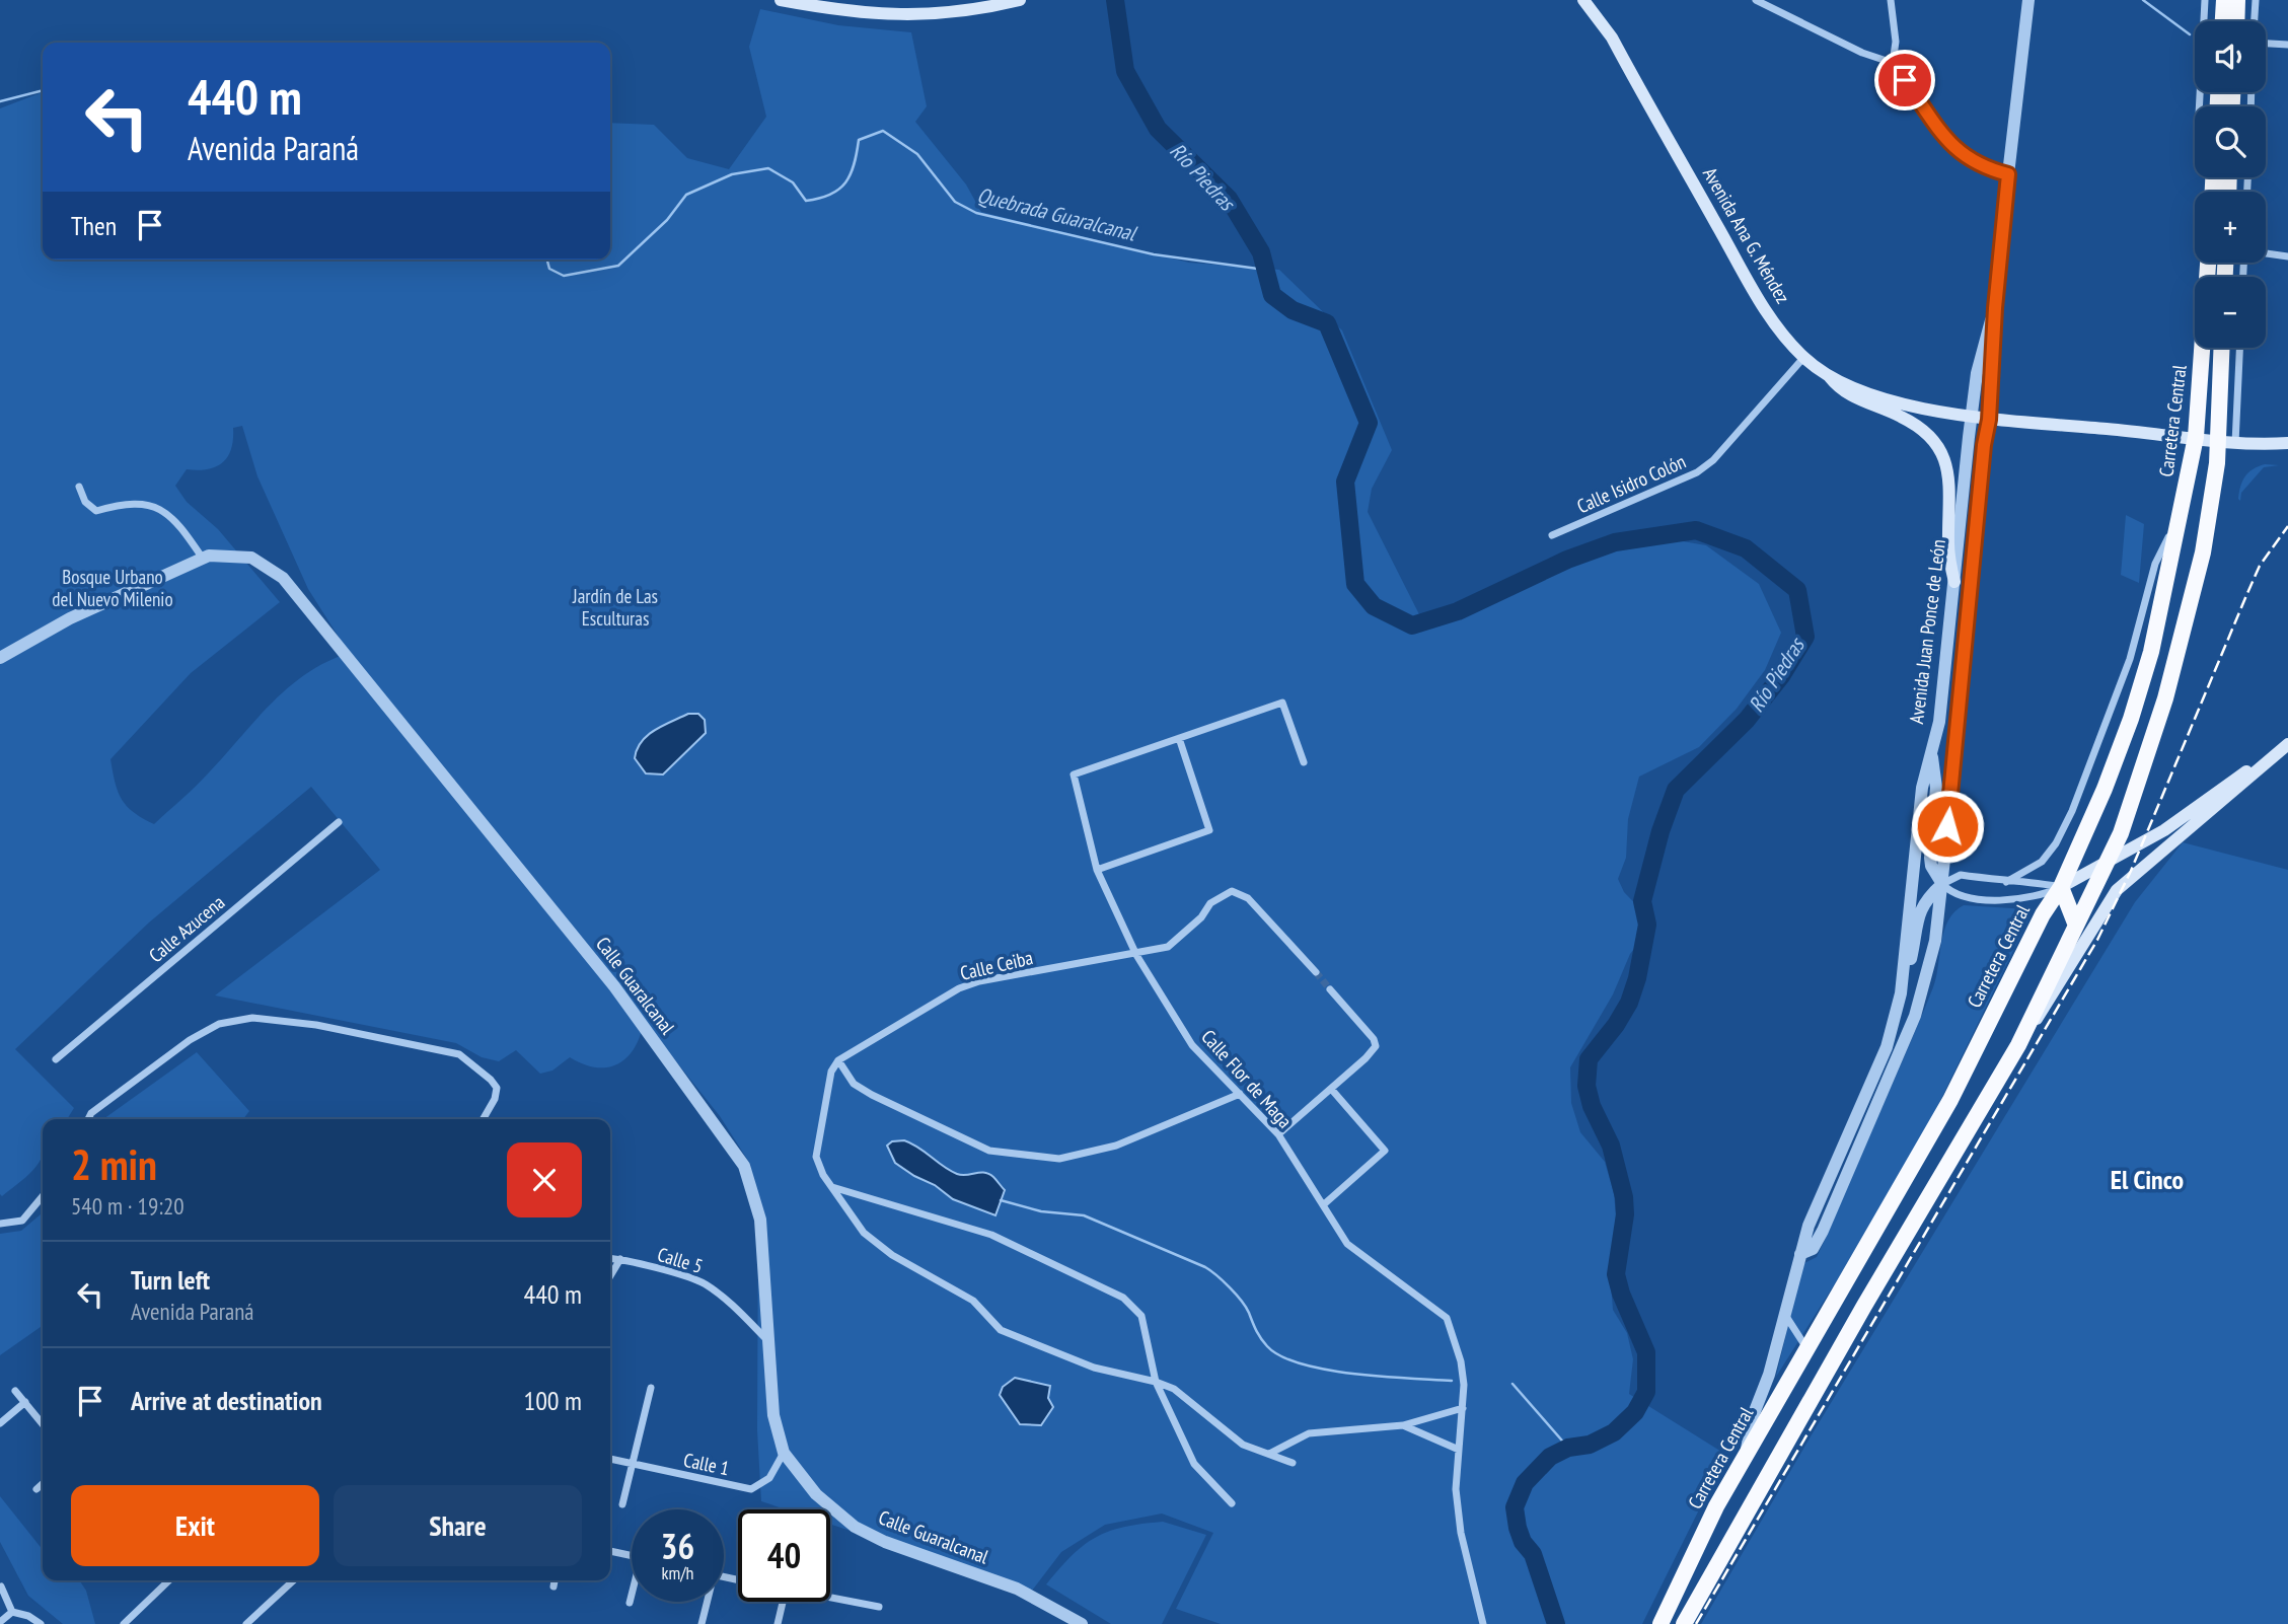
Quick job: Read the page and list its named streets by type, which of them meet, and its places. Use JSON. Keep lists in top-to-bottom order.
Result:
{
  "streets": {
    "highway": ["Carretera Central"],
    "main road": ["Avenida Ana G. Méndez"],
    "street": [
      "Calle Isidro Colón",
      "Avenida Juan Ponce de León",
      "Calle Azucena",
      "Calle Ceiba",
      "Calle Guaralcanal",
      "Calle Flor de Maga",
      "Calle 5",
      "Calle 1"
    ]
  },
  "crossings": [
    ["Avenida Ana G. Méndez", "Carretera Central"],
    ["Avenida Ana G. Méndez", "Calle Isidro Colón"],
    ["Avenida Ana G. Méndez", "Avenida Juan Ponce de León"],
    ["Carretera Central", "Avenida Juan Ponce de León"],
    ["Calle Ceiba", "Calle Flor de Maga"],
    ["Calle Guaralcanal", "Calle 5"],
    ["Calle Guaralcanal", "Calle 1"]
  ],
  "districts": ["El Cinco"],
  "water": ["Río Piedras", "Quebrada Guaralcanal"],
  "parks": ["Bosque Urbano del Nuevo Milenio", "Jardín de Las Esculturas"],
  "page": {
    "map_buttons": ["+", "−"],
    "turn": ["440 m", "Avenida Paraná"],
    "then": "Then",
    "heading": ["2 min", "540 m · 19:20"],
    "list": [
      {
        "name": "Turn left",
        "note": "Avenida Paraná",
        "value": "440 m"
      },
      {
        "name": "Arrive at destination",
        "value": "100 m"
      }
    ],
    "buttons": ["Exit", "Share"],
    "speed": "36 km/h",
    "limit": "40"
  }
}
